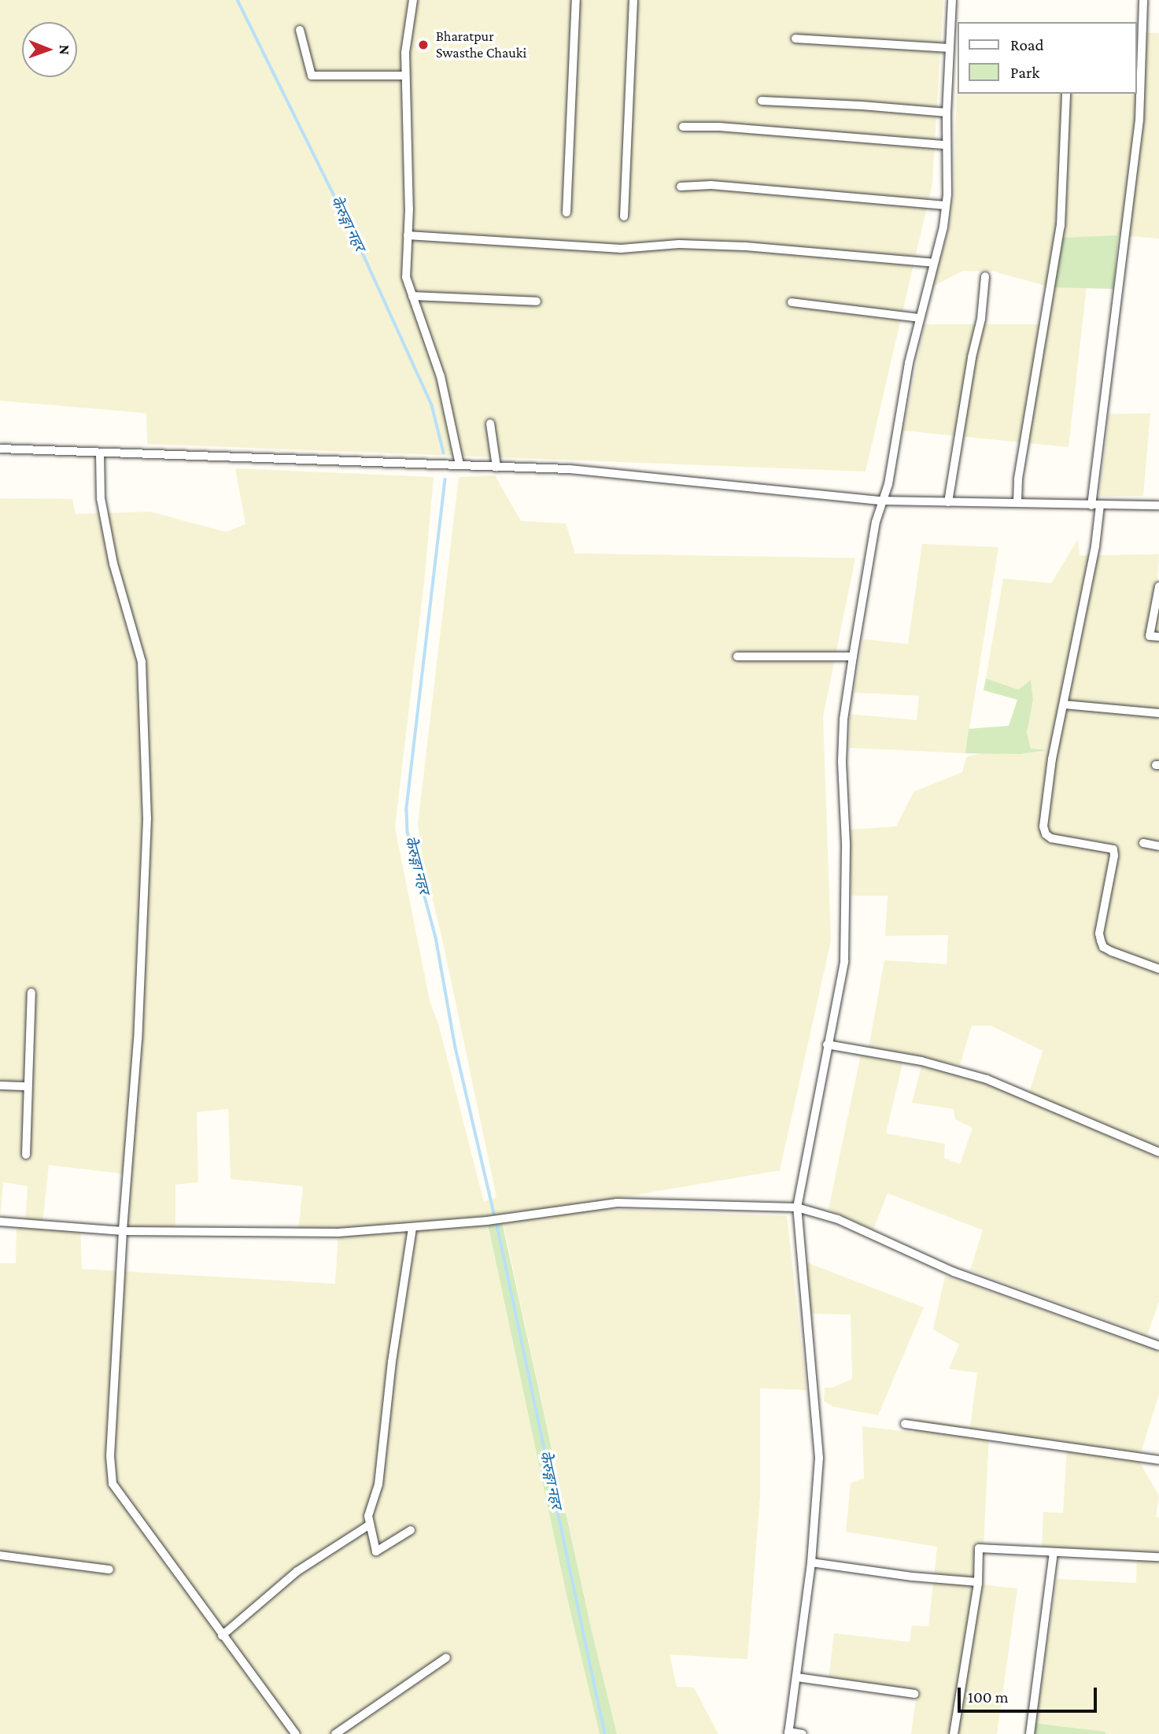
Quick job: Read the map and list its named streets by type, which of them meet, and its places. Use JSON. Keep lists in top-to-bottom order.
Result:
{
  "water": ["केरुङ्गा नहर", "केेरुङ्गा नहर"],
  "places": ["Bharatpur Swasthe Chauki"],
  "legend": ["Road", "Park"],
  "scale_bar": "100 m",
  "north": "right"
}
